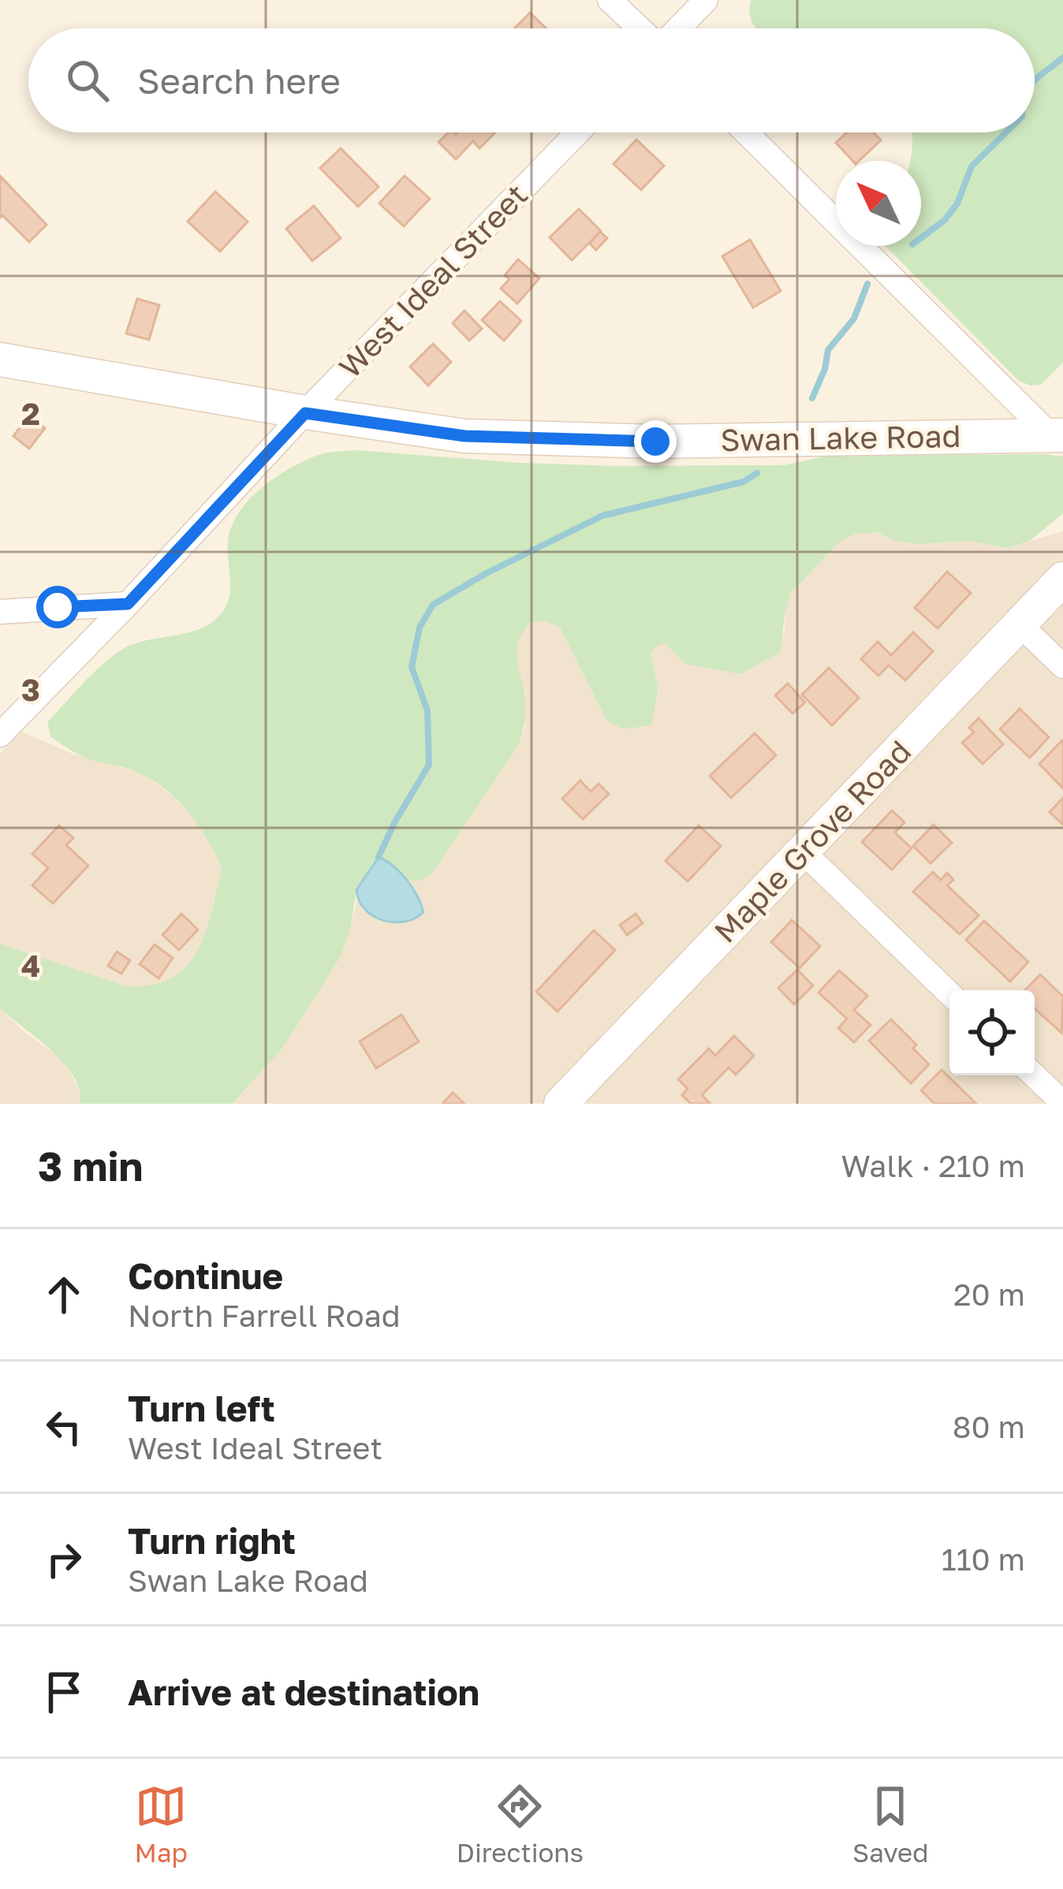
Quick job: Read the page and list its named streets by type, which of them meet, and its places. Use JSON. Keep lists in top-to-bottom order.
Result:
{
  "streets": {
    "street": ["West Ideal Street", "Swan Lake Road", "Maple Grove Road"]
  },
  "crossings": [
    ["West Ideal Street", "Swan Lake Road"]
  ],
  "north": "top left",
  "page": {
    "search": "Search here",
    "heading": ["3 min", "Walk · 210 m"],
    "list": [
      ["Continue", "North Farrell Road", "20 m"],
      ["Turn left", "West Ideal Street", "80 m"],
      ["Turn right", "Swan Lake Road", "110 m"],
      "Arrive at destination"
    ],
    "nav": ["Map", "Directions", "Saved"]
  },
  "grid": {
    "rows": ["2", "3", "4"]
  }
}
